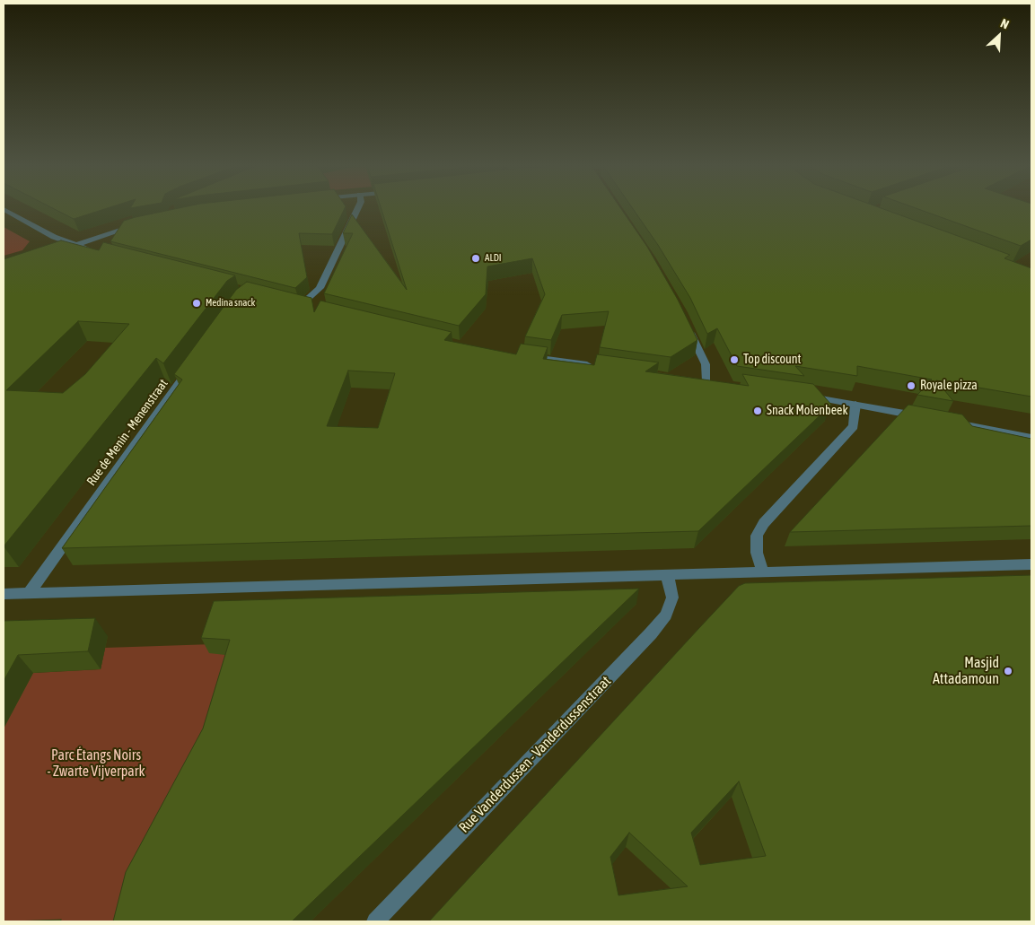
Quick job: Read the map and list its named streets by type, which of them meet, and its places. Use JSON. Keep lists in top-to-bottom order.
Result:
{
  "streets": {
    "street": ["Rue de Menin - Menenstraat", "Rue Vanderdussen - Vanderdussenstraat"]
  },
  "parks": ["Parc Étangs Noirs - Zwarte Vijverpark"],
  "places": [
    "ALDI",
    "Medina snack",
    "Top discount",
    "Royale pizza",
    "Snack Molenbeek",
    "Masjid Attadamoun"
  ],
  "north": "top right"
}
